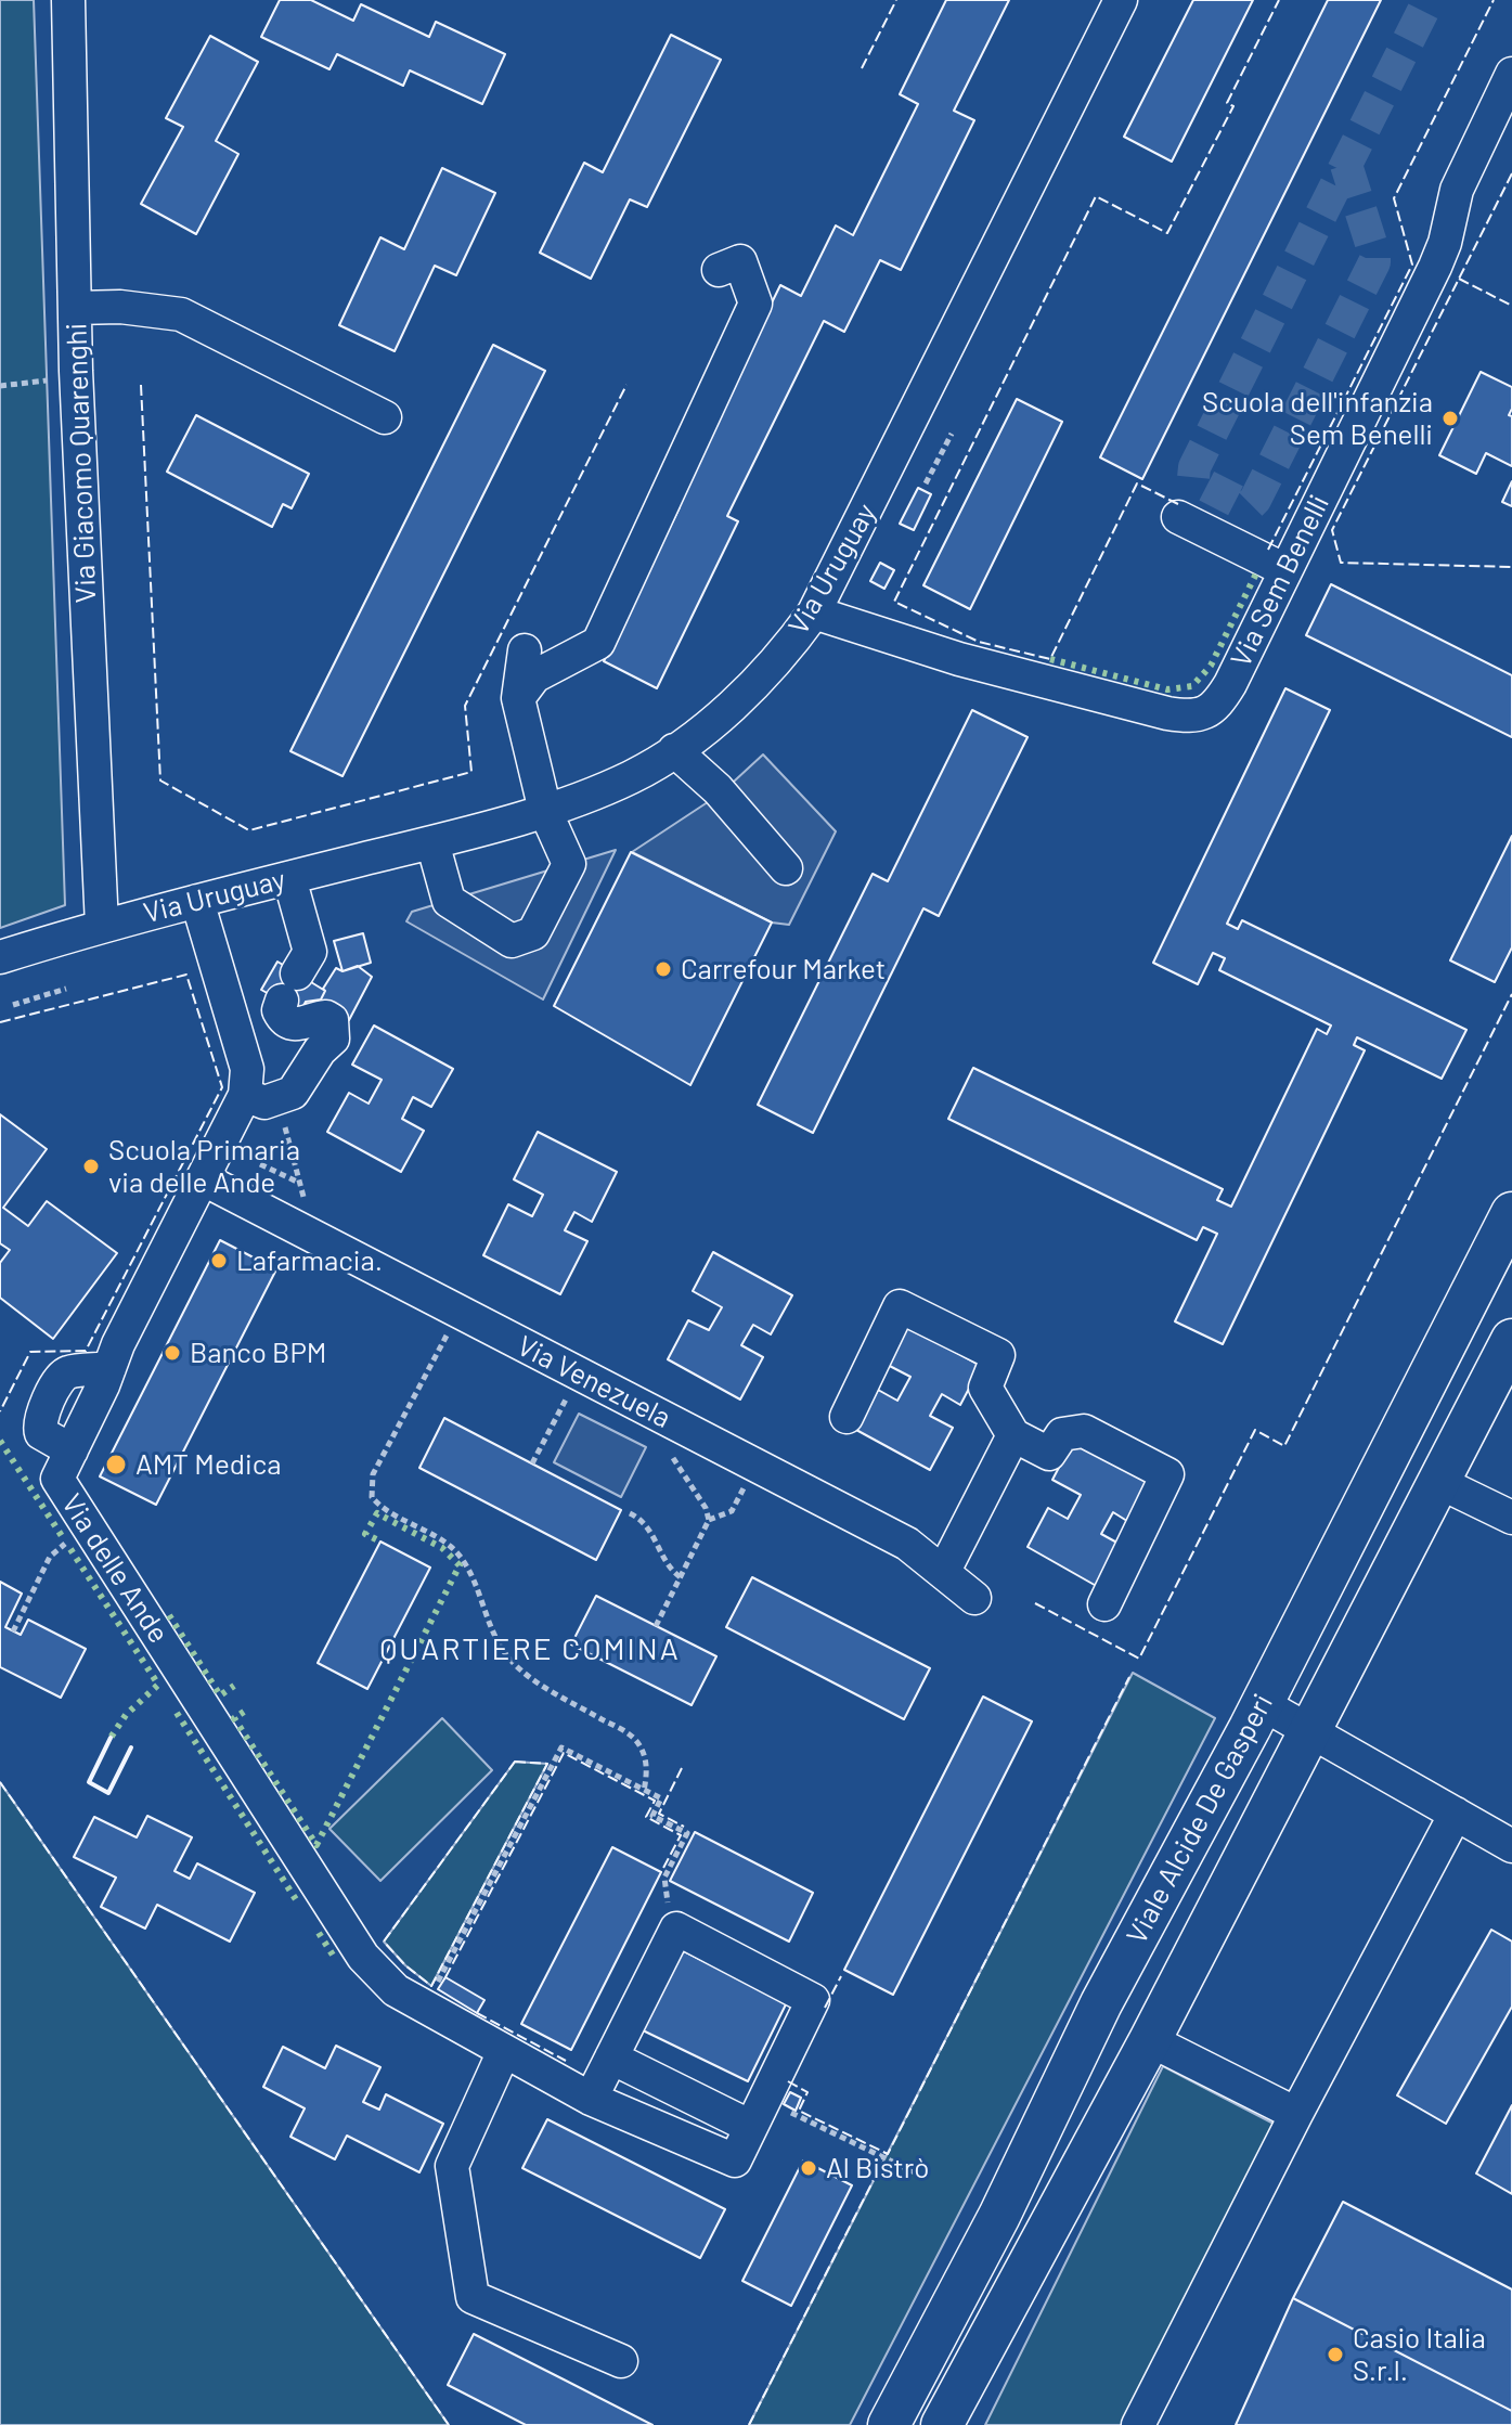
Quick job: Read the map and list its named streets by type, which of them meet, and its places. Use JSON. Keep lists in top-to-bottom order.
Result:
{
  "streets": {
    "main road": ["Viale Alcide De Gasperi"],
    "street": [
      "Via Giacomo Quarenghi",
      "Via Uruguay",
      "Via Sem Benelli",
      "Via Venezuela",
      "Via delle Ande"
    ]
  },
  "crossings": [
    ["Via Giacomo Quarenghi", "Via Uruguay"],
    ["Via Uruguay", "Via Sem Benelli"],
    ["Via Uruguay", "Via delle Ande"],
    ["Via Venezuela", "Via delle Ande"]
  ],
  "districts": ["QUARTIERE COMINA"],
  "places": [
    "Scuola dell'infanzia Sem Benelli",
    "Carrefour Market",
    "Scuola Primaria via delle Ande",
    "Lafarmacia.",
    "Banco BPM",
    "AMT Medica",
    "Al Bistrò",
    "Casio Italia S.r.l."
  ]
}
